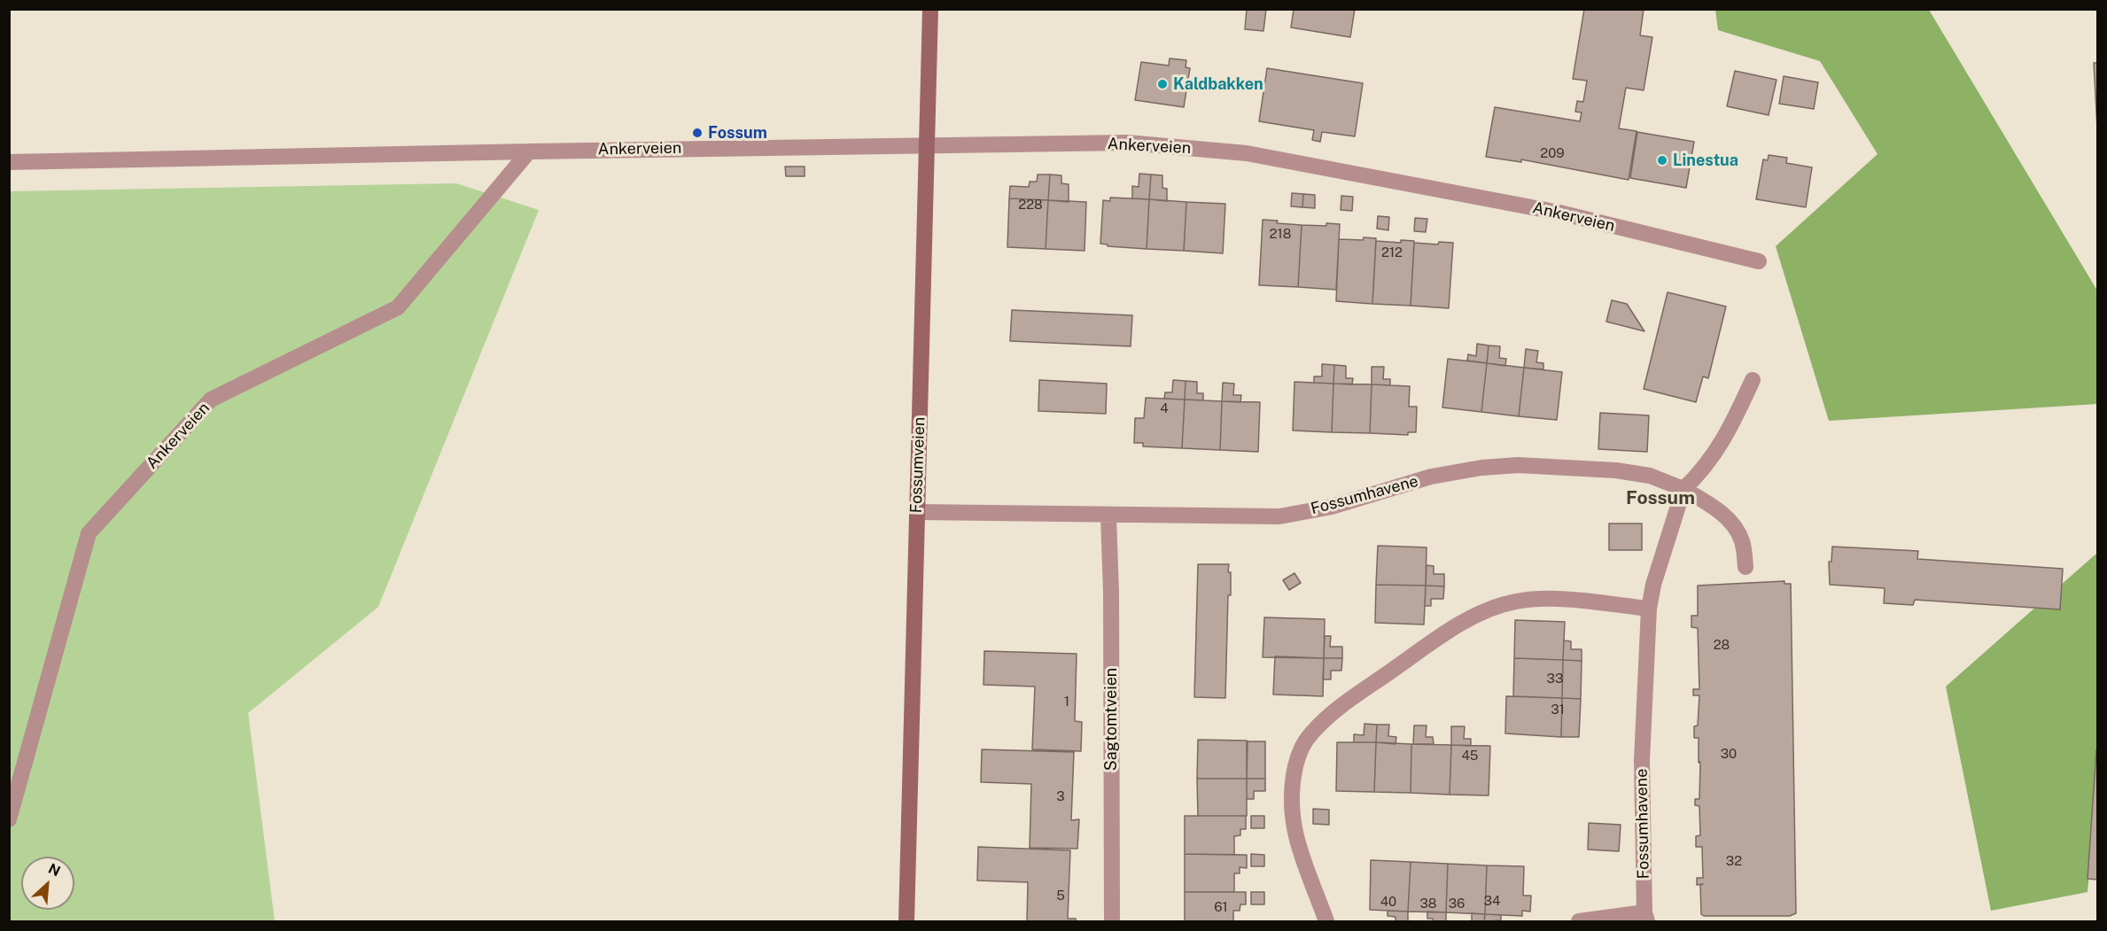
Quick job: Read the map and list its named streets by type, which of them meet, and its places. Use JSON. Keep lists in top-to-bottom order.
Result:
{
  "streets": {
    "street": [
      "Ankerveien",
      "Fossumveien",
      "Fossumhavene",
      "Sagtomtveien"
    ]
  },
  "crossings": [
    ["Ankerveien", "Fossumveien"],
    ["Fossumveien", "Fossumhavene"],
    ["Fossumhavene", "Sagtomtveien"]
  ],
  "districts": ["Fossum"],
  "places": ["Kaldbakken", "Fossum", "Linestua"],
  "house_numbers": [
    "209",
    "228",
    "218",
    "212",
    "4",
    "28",
    "33",
    "1",
    "31",
    "30",
    "45",
    "3",
    "32",
    "5",
    "34",
    "40",
    "38",
    "36",
    "61"
  ],
  "north": "top right"
}
